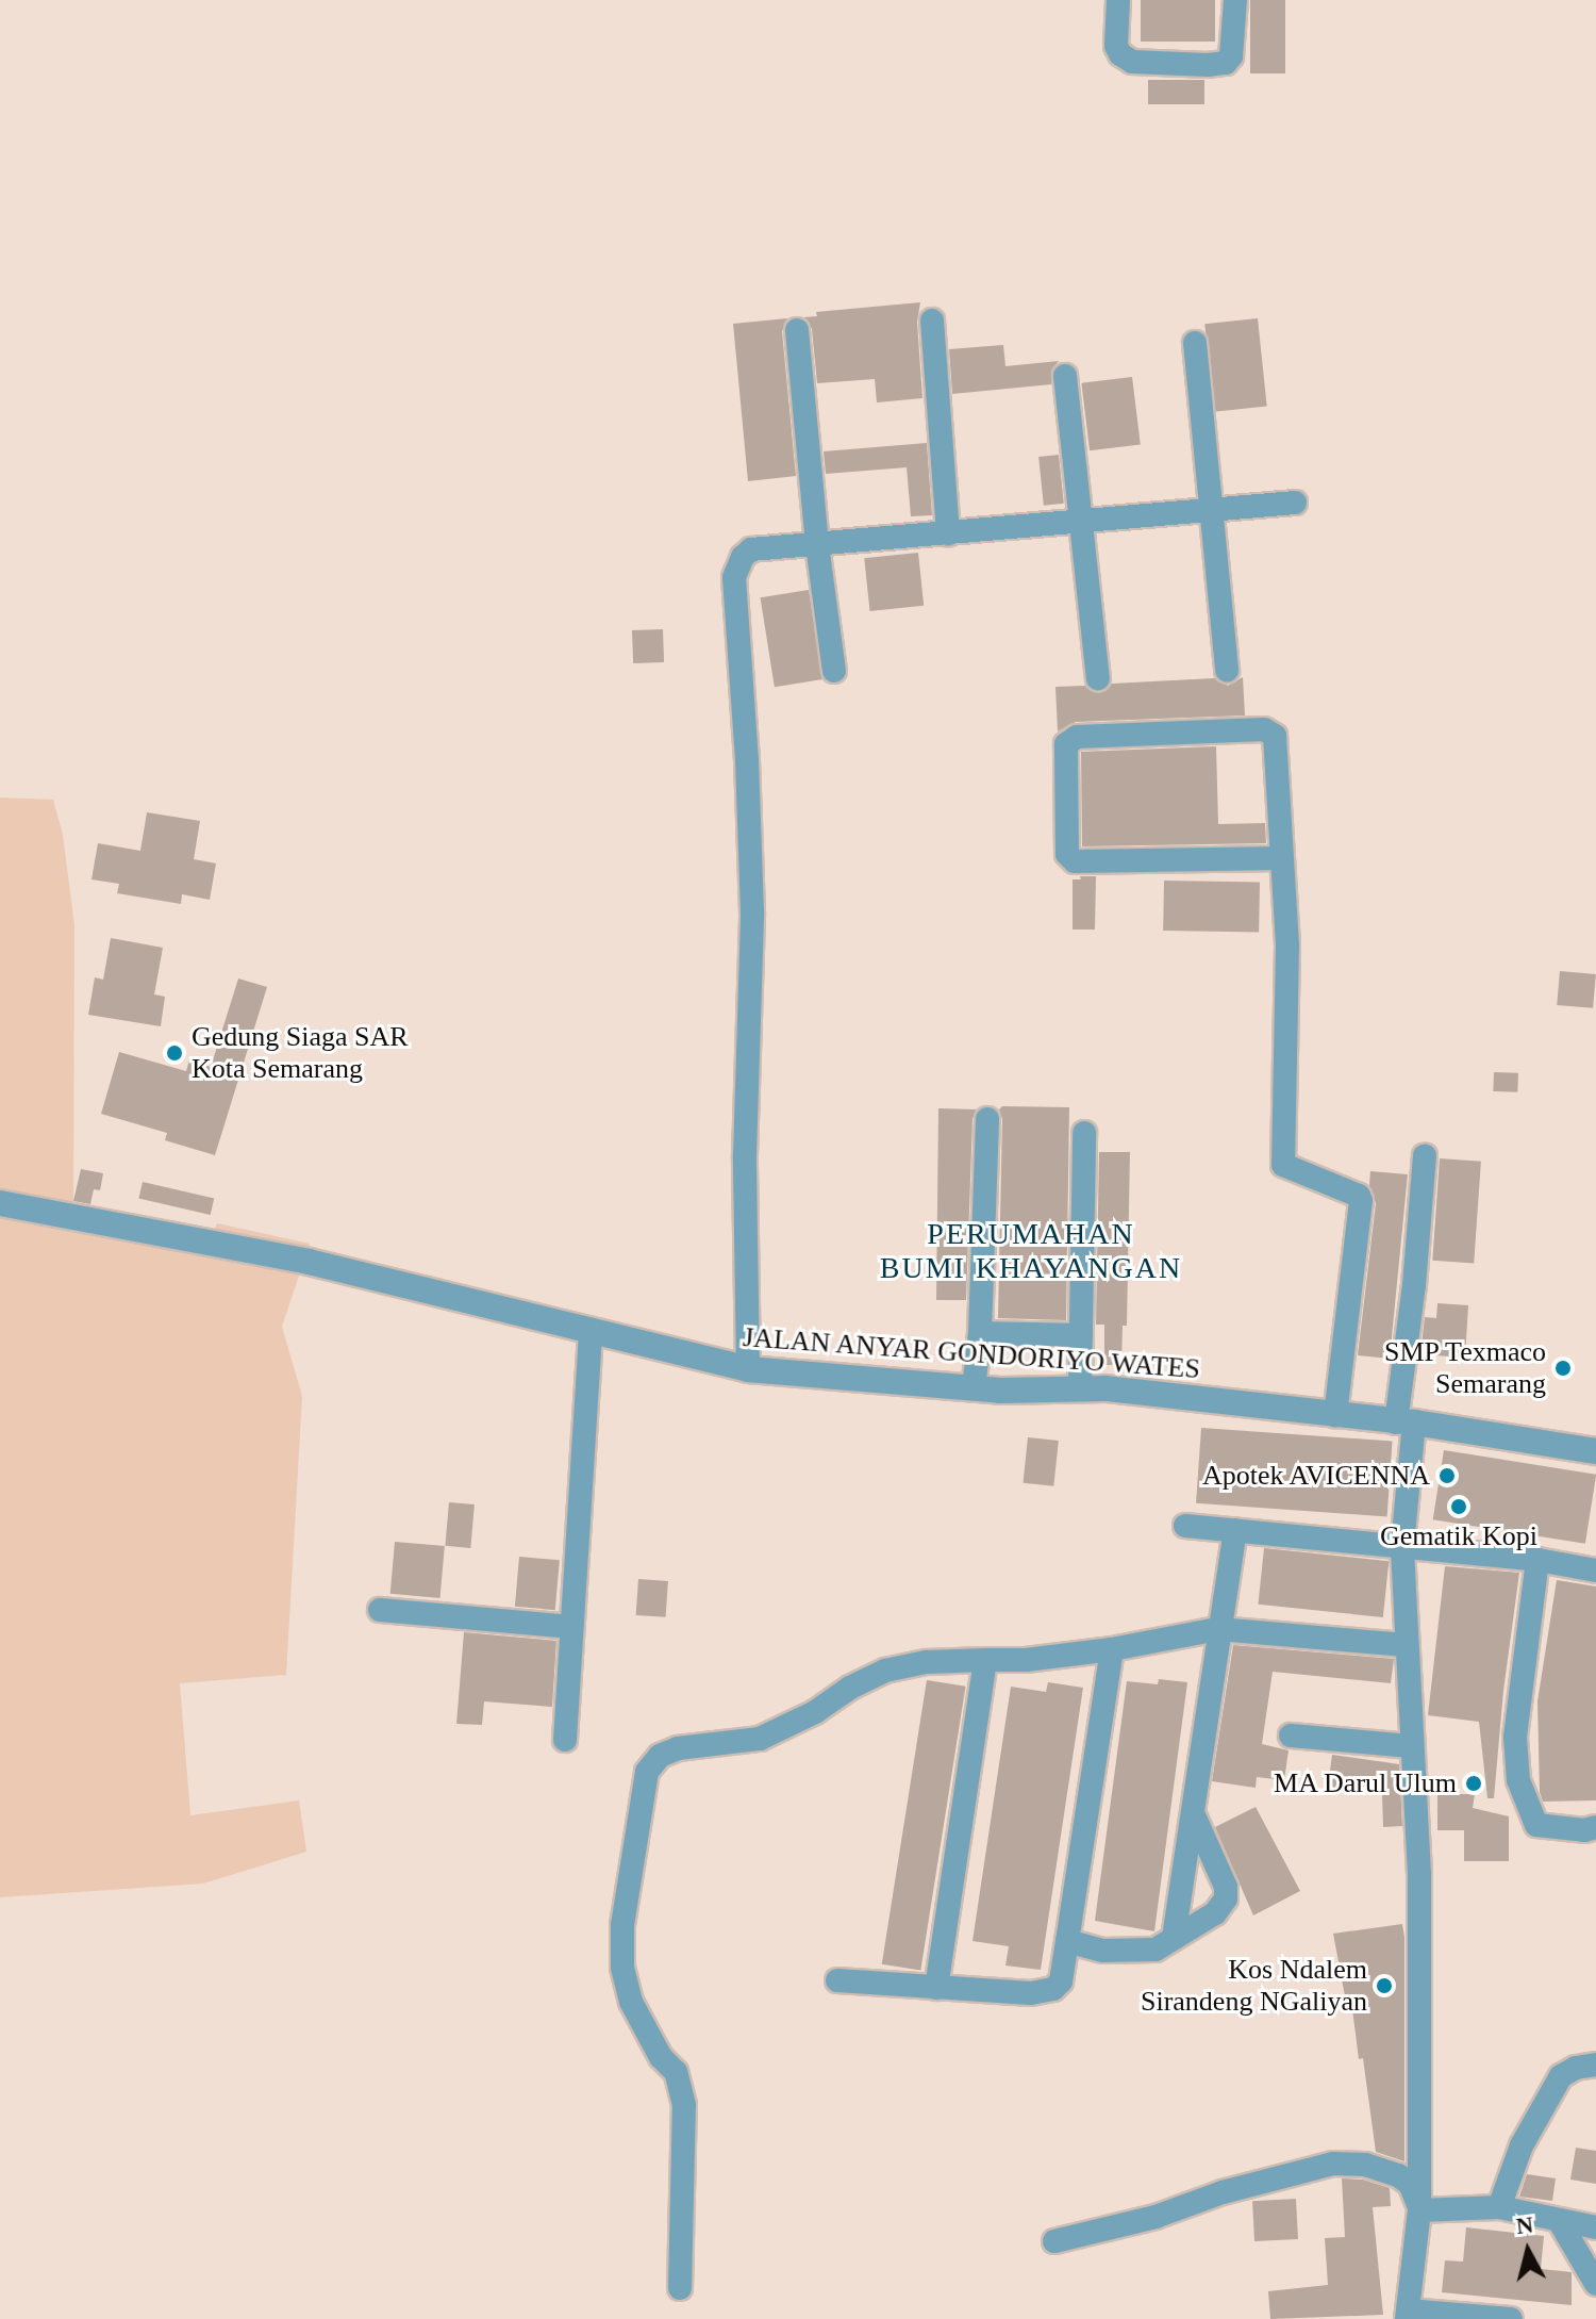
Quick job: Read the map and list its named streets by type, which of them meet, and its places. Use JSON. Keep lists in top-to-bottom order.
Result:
{
  "streets": {
    "street": ["JALAN ANYAR GONDORIYO WATES"]
  },
  "districts": ["PERUMAHAN BUMI KHAYANGAN"],
  "places": [
    "Gedung Siaga SAR Kota Semarang",
    "SMP Texmaco Semarang",
    "Apotek AVICENNA",
    "Gematik Kopi",
    "MA Darul Ulum",
    "Kos Ndalem Sirandeng NGaliyan"
  ],
  "north": "top"
}
